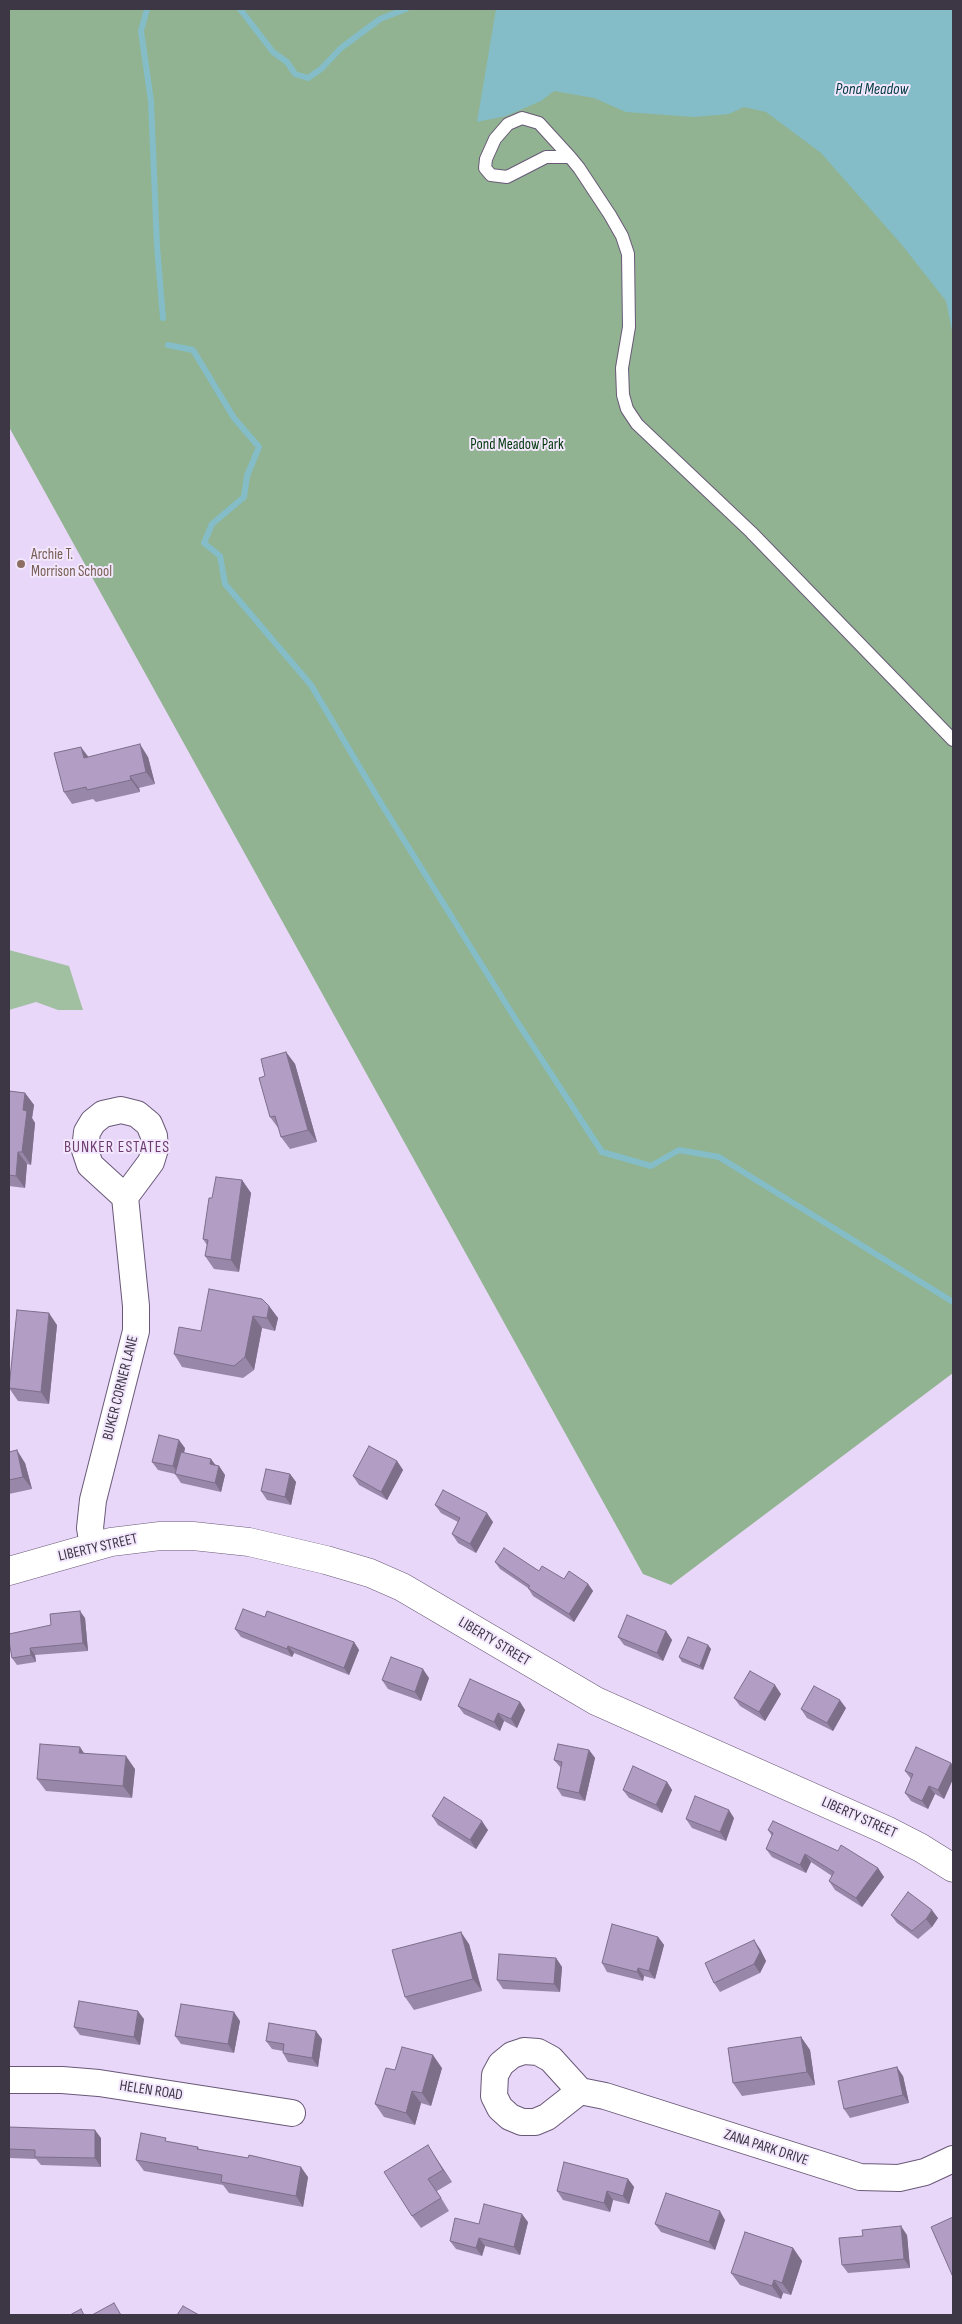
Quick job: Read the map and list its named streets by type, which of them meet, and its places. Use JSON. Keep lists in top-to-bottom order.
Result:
{
  "streets": {
    "main road": ["LIBERTY STREET"],
    "street": ["BUKER CORNER LANE", "HELEN ROAD", "ZANA PARK DRIVE"]
  },
  "crossings": [
    ["BUKER CORNER LANE", "LIBERTY STREET"]
  ],
  "districts": ["BUNKER ESTATES"],
  "water": ["Pond Meadow"],
  "parks": ["Pond Meadow Park"],
  "places": ["Archie T. Morrison School"]
}
